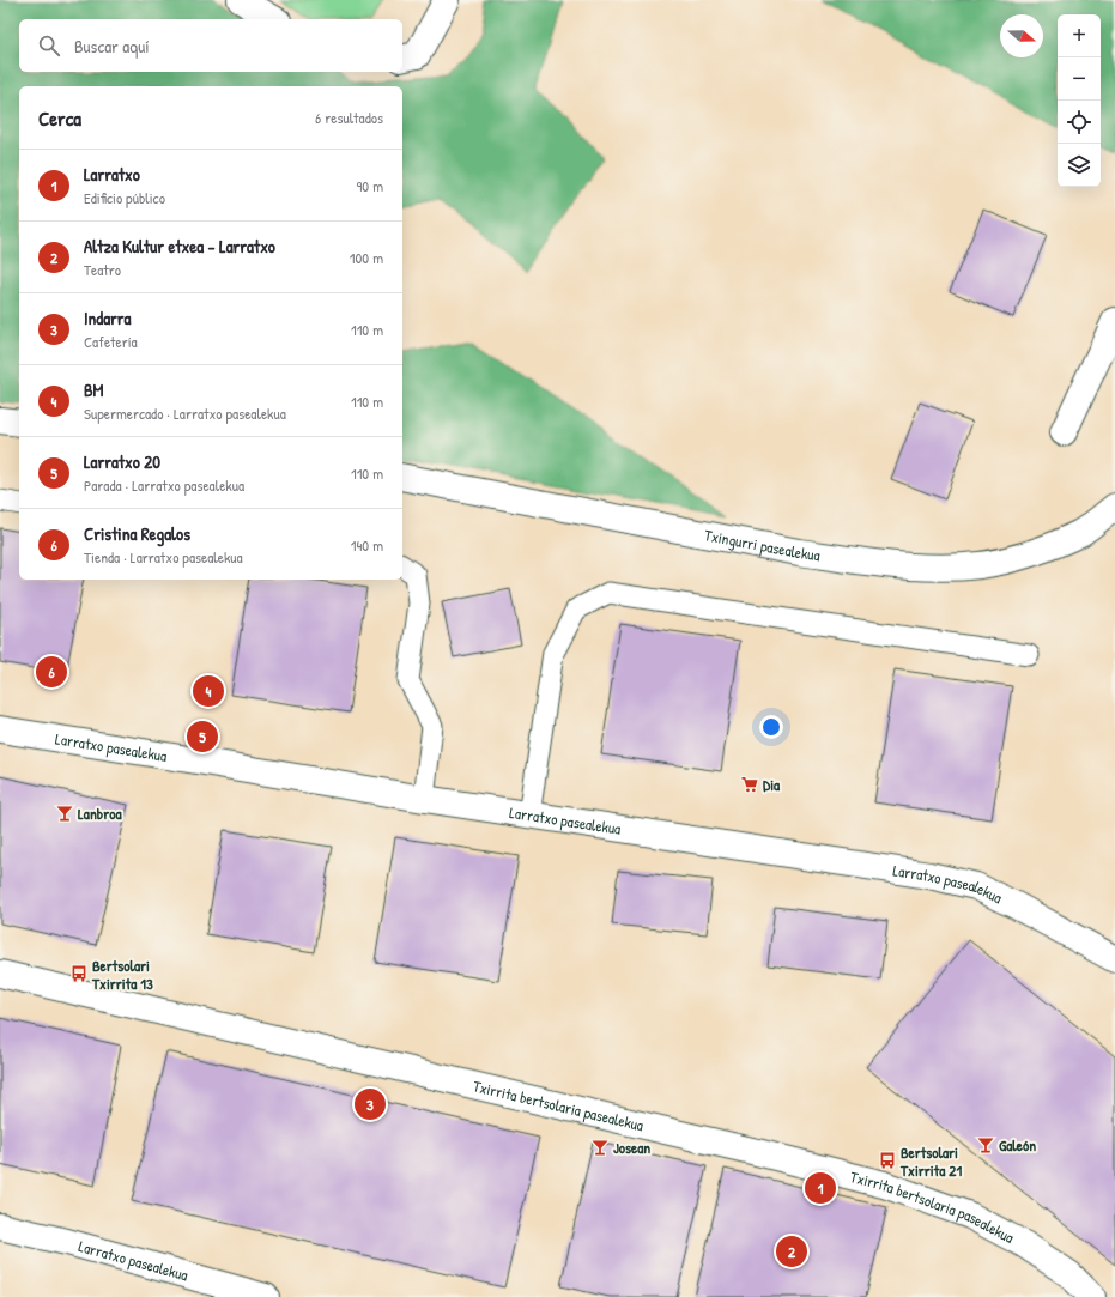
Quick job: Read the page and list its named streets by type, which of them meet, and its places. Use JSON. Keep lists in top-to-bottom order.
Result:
{
  "streets": {
    "street": ["Txingurri pasealekua", "Larratxo pasealekua", "Txirrita bertsolaria pasealekua"]
  },
  "places": {
    "supermarket": ["Dia"],
    "bar": ["Lanbroa", "Galeón", "Josean"],
    "bus stop": ["Bertsolari Txirrita 13", "Bertsolari Txirrita 21"]
  },
  "north": "right",
  "page": {
    "map_buttons": ["+", "−"],
    "search": "Buscar aquí",
    "heading": ["Cerca", "6 resultados"],
    "list": [
      {
        "mark": "1",
        "name": "Larratxo",
        "note": "Edificio público",
        "value": "90 m"
      },
      {
        "mark": "2",
        "name": "Altza Kultur etxea - Larratxo",
        "note": "Teatro",
        "value": "100 m"
      },
      {
        "mark": "3",
        "name": "Indarra",
        "note": "Cafetería",
        "value": "110 m"
      },
      {
        "mark": "4",
        "name": "BM",
        "note": "Supermercado · Larratxo pasealekua",
        "value": "110 m"
      },
      {
        "mark": "5",
        "name": "Larratxo 20",
        "note": "Parada · Larratxo pasealekua",
        "value": "110 m"
      },
      {
        "mark": "6",
        "name": "Cristina Regalos",
        "note": "Tienda · Larratxo pasealekua",
        "value": "140 m"
      }
    ],
    "pins": [
      "6",
      "4",
      "5",
      "3",
      "1",
      "2"
    ]
  }
}
